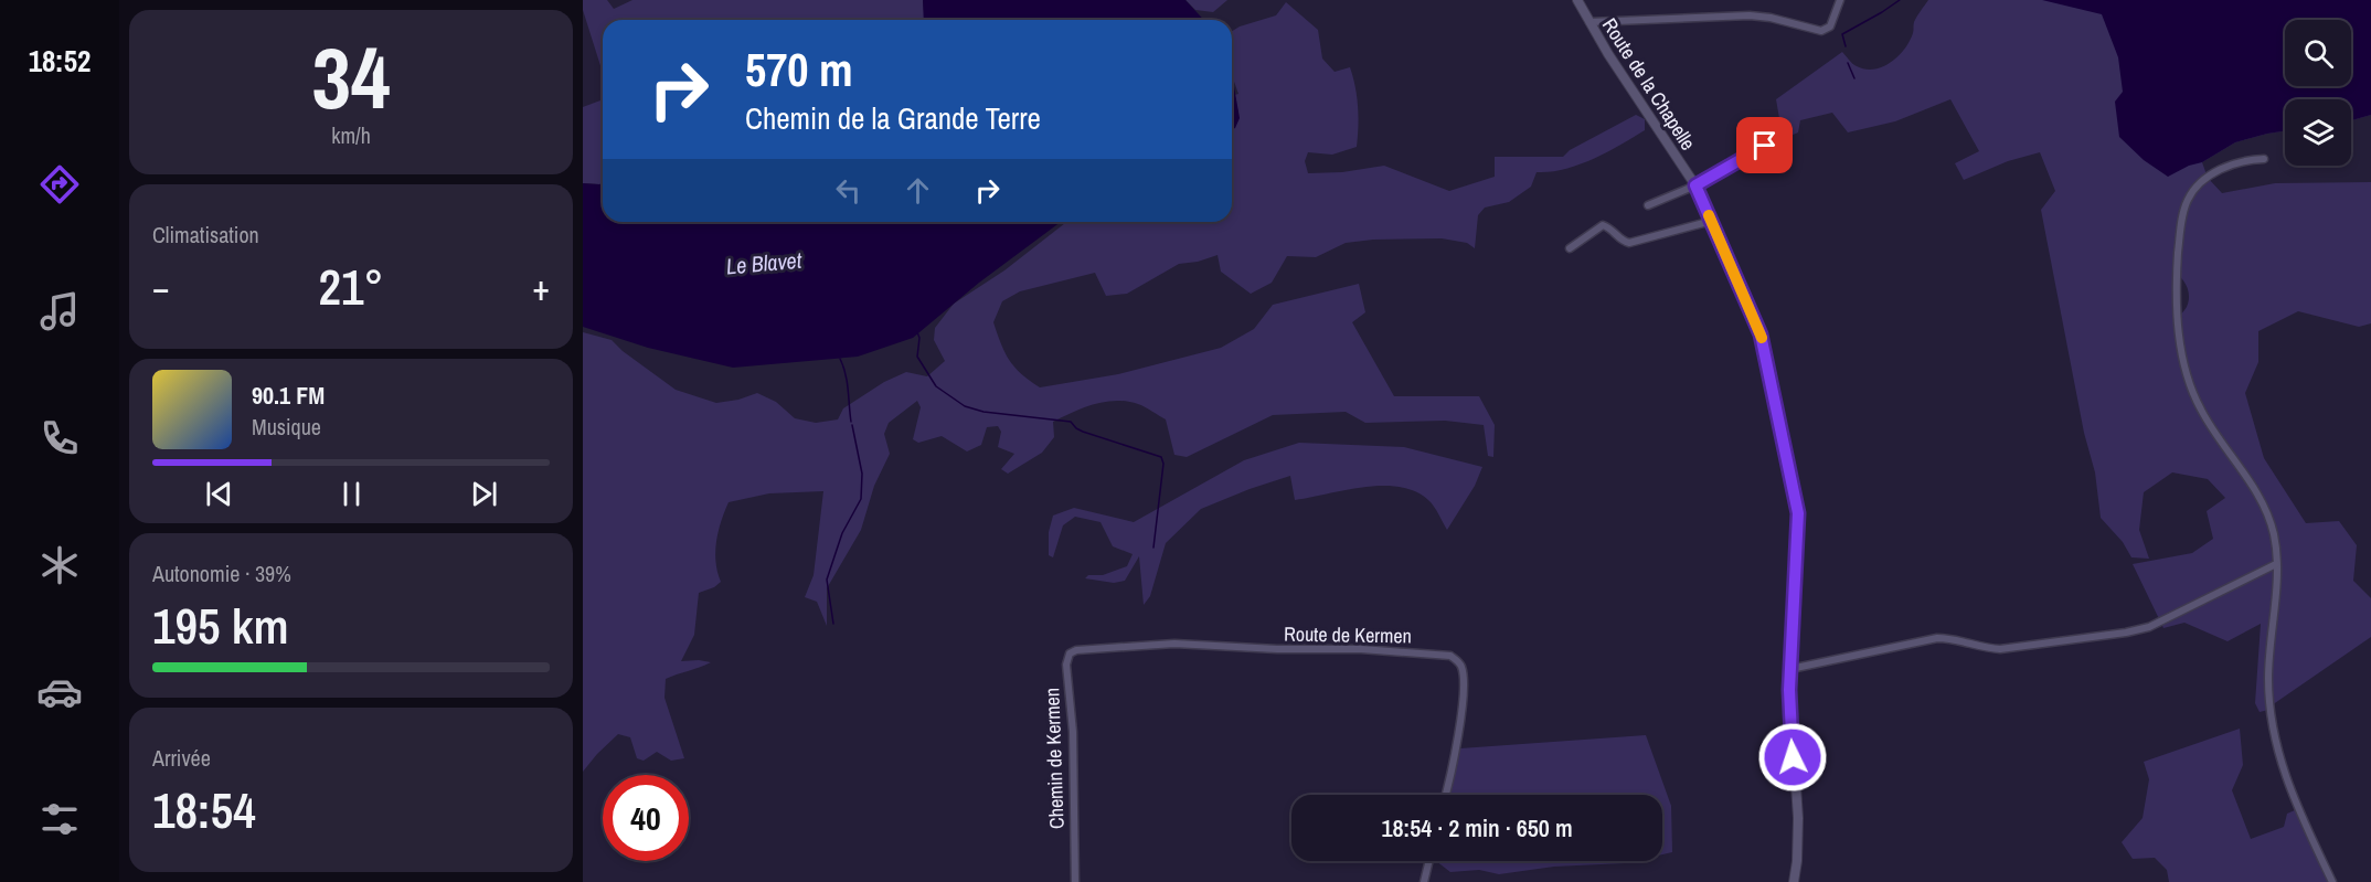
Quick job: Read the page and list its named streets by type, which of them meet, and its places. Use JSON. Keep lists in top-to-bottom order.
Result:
{
  "streets": {
    "street": ["Route de la Chapelle", "Route de Kermen", "Chemin de Kermen"]
  },
  "crossings": [
    ["Route de Kermen", "Chemin de Kermen"]
  ],
  "water": ["Le Blavet"],
  "page": {
    "tabs": "18:52",
    "tile": [
      ["34", "km/h"],
      "Climatisation",
      ["Autonomie · 39%", "195 km"],
      ["Arrivée", "18:54"]
    ],
    "turn": ["570 m", "Chemin de la Grande Terre"],
    "heat": ["−", "21°", "+"],
    "song": ["90.1 FM", "Musique"],
    "limit": "40",
    "trip": "18:54 · 2 min · 650 m"
  }
}
